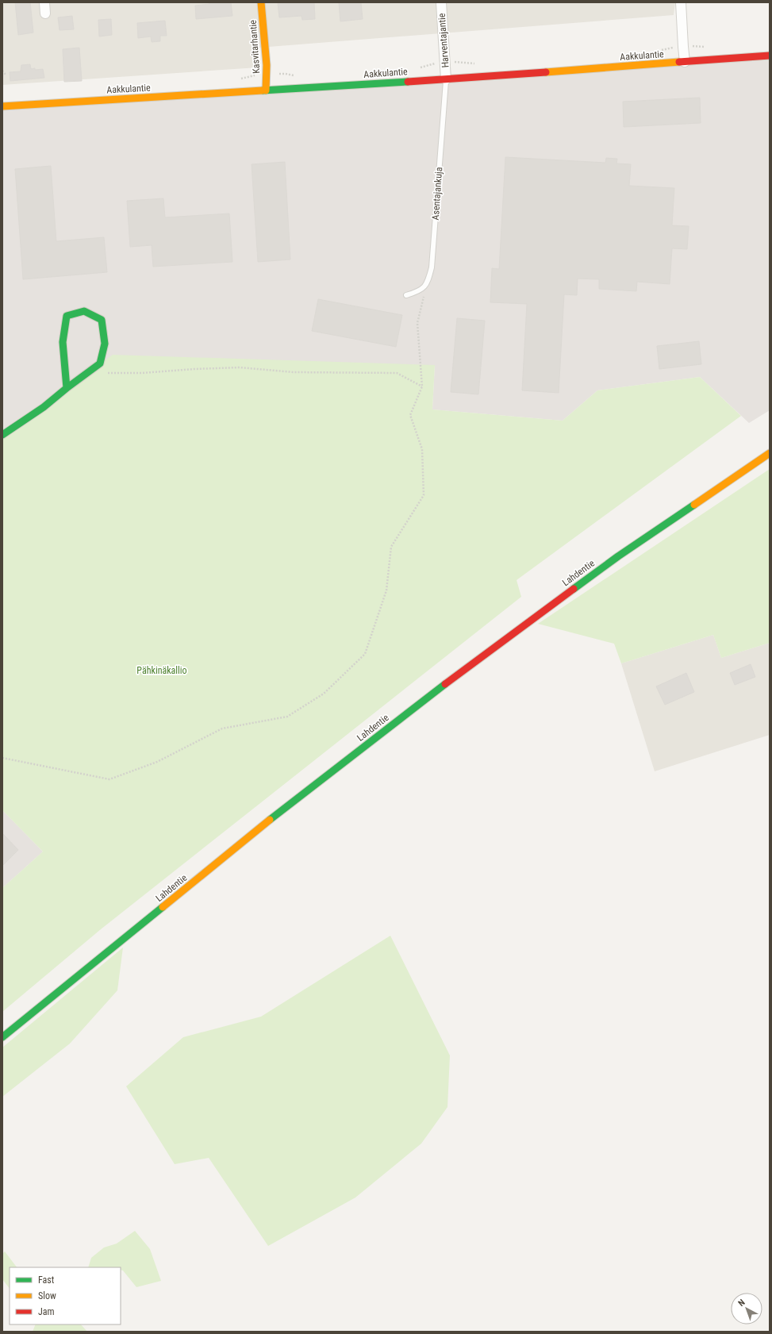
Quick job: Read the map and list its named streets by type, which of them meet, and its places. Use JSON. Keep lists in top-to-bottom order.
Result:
{
  "streets": {
    "main road": ["Kasvitarhantie", "Aakkulantie", "Lahdentie"],
    "street": ["Harventajantie"],
    "lane": ["Asentajankuja"]
  },
  "crossings": [
    ["Harventajantie", "Aakkulantie"],
    ["Harventajantie", "Asentajankuja"],
    ["Kasvitarhantie", "Aakkulantie"],
    ["Aakkulantie", "Asentajankuja"]
  ],
  "parks": ["Pähkinäkallio"],
  "legend": ["Fast", "Slow", "Jam"],
  "north": "top left"
}
